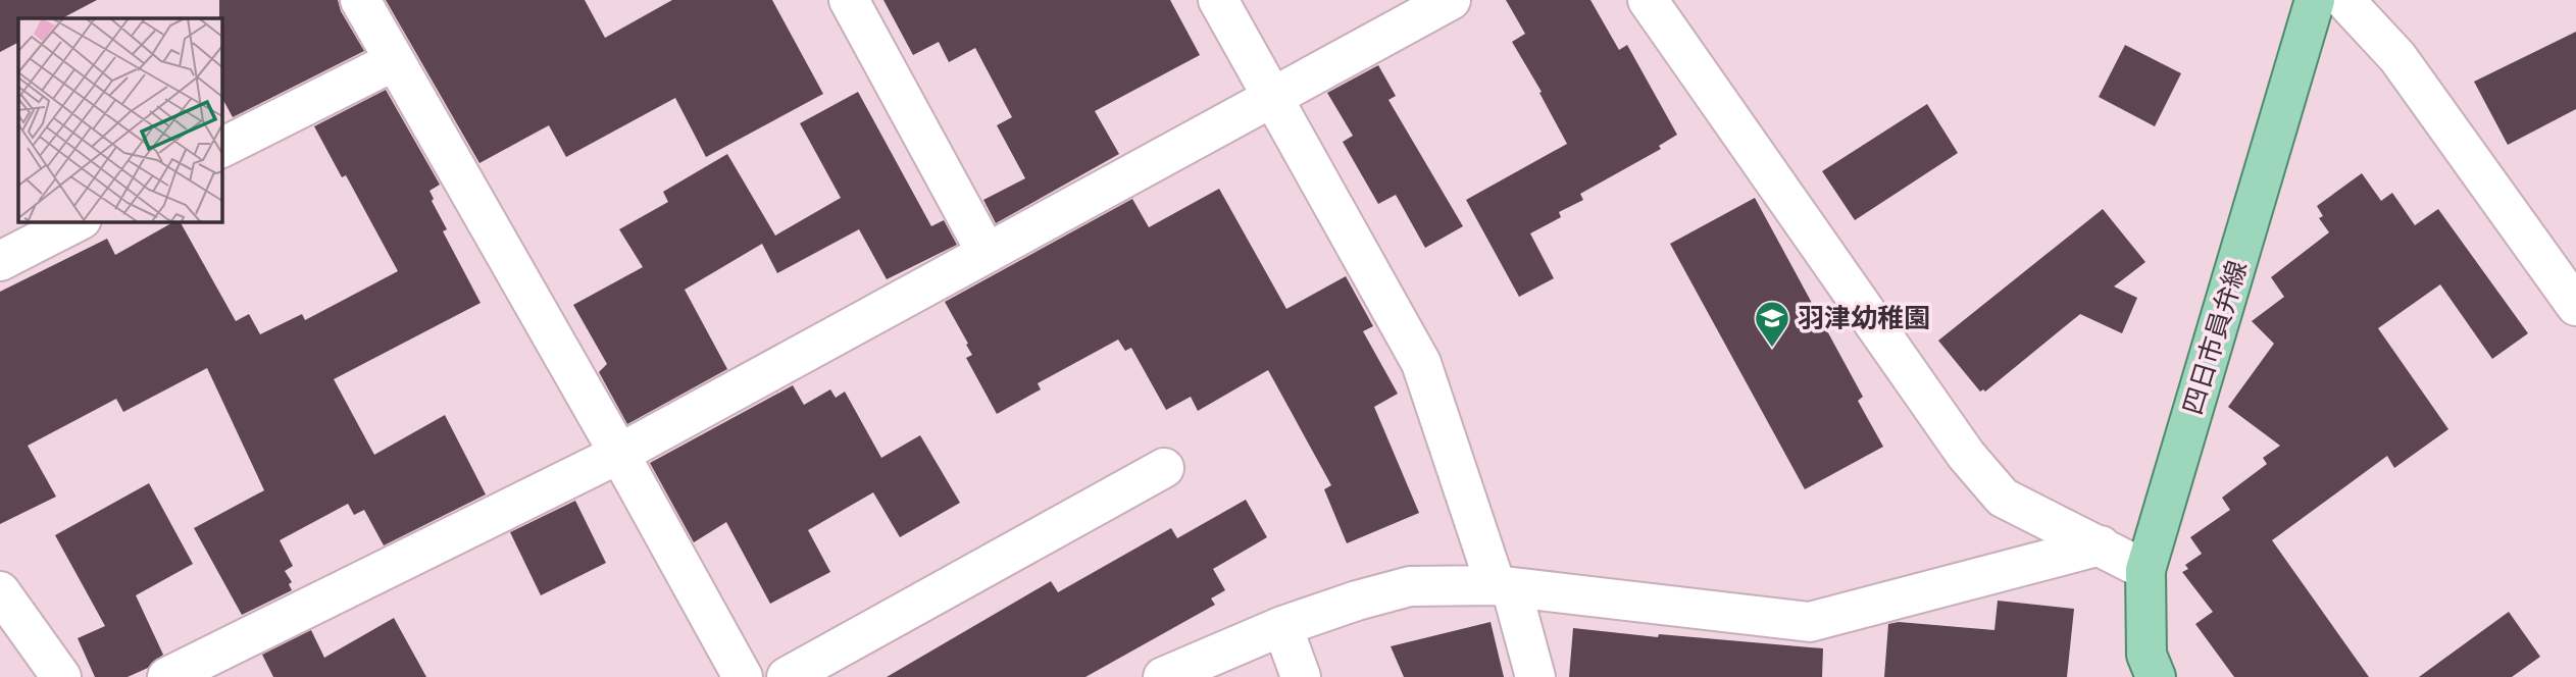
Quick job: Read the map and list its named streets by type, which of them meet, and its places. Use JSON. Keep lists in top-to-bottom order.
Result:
{
  "streets": {
    "main road": ["四日市員弁線"]
  },
  "places": {
    "school or university": ["羽津幼稚園"]
  }
}
